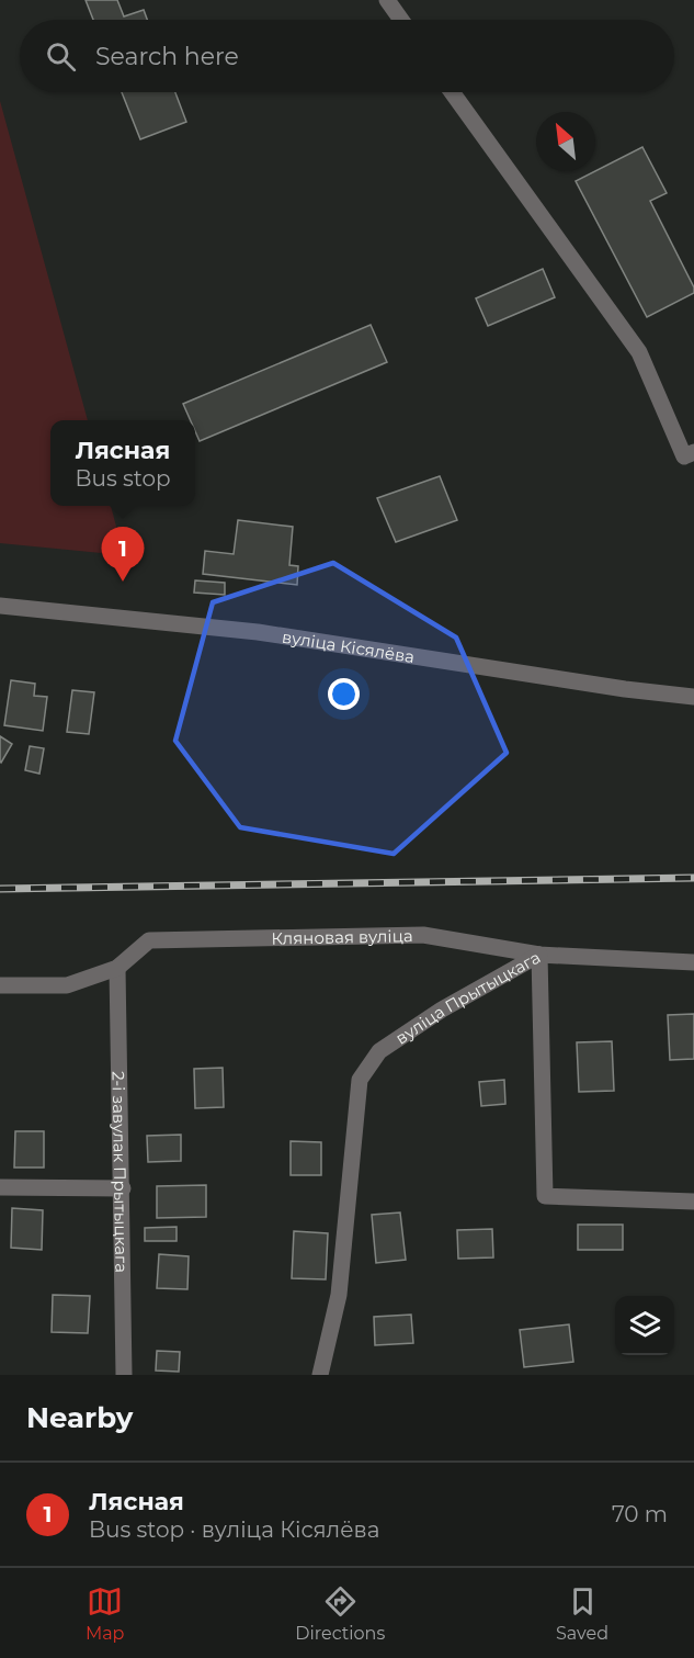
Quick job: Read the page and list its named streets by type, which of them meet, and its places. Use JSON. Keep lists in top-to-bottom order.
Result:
{
  "streets": {
    "street": [
      "вуліца Кісялёва",
      "Кляновая вуліца",
      "вуліца Прытыцкага",
      "2-і завулак Прытыцкага"
    ]
  },
  "crossings": [
    ["Кляновая вуліца", "вуліца Прытыцкага"],
    ["Кляновая вуліца", "2-і завулак Прытыцкага"]
  ],
  "north": "top left",
  "page": {
    "search": "Search here",
    "popup": ["Лясная", "Bus stop"],
    "pins": "1",
    "heading": "Nearby",
    "list": [
      {
        "mark": "1",
        "name": "Лясная",
        "note": "Bus stop · вуліца Кісялёва",
        "value": "70 m"
      }
    ],
    "nav": ["Map", "Directions", "Saved"]
  }
}
